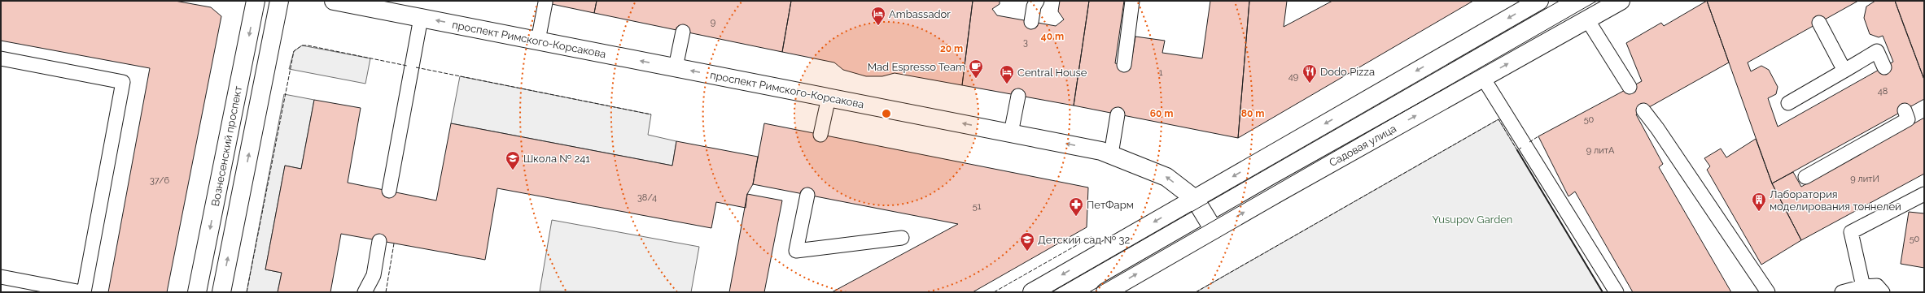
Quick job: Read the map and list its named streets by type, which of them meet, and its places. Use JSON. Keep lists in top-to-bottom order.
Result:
{
  "streets": {
    "main road": ["проспект Римского-Корсакова", "Садовая улица", "Вознесенский проспект"]
  },
  "crossings": [
    ["проспект Римского-Корсакова", "Садовая улица"]
  ],
  "one_way": ["проспект Римского-Корсакова"],
  "parks": ["Yusupov Garden"],
  "places": {
    "hotel": ["Ambassador", "Central House"],
    "cafe": ["Mad Espresso Team"],
    "restaurant": ["Dodo Pizza"],
    "school or university": ["Школа № 241", "Детский сад № 32"],
    "building": ["Лаборатория моделирования тоннелей"],
    "pharmacy": ["ПетФарм"]
  },
  "house_numbers": [
    "9",
    "3",
    "1",
    "49",
    "48",
    "50",
    "9 литА",
    "9 литИ",
    "37/6",
    "38/4",
    "51",
    "50"
  ],
  "rings": [
    "40 m",
    "20 m",
    "60 m",
    "80 m"
  ]
}
